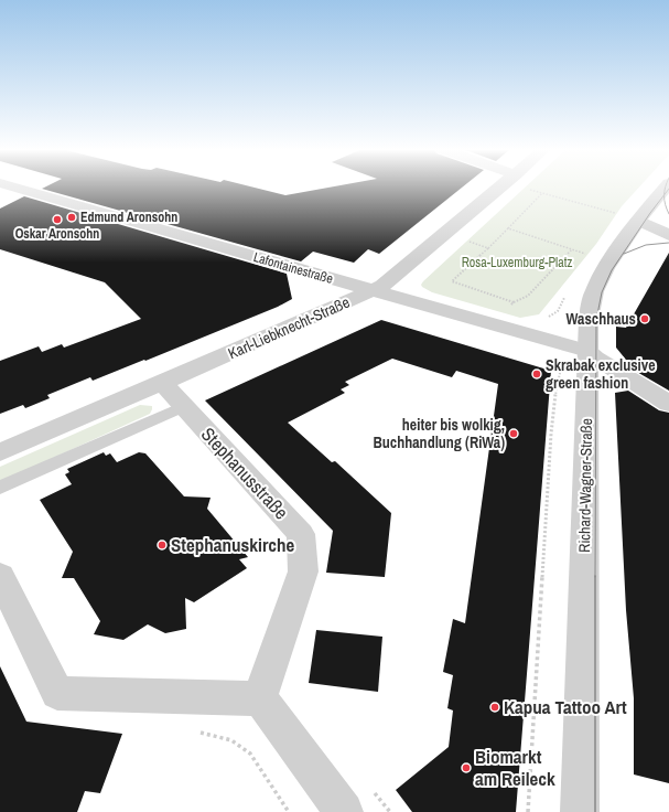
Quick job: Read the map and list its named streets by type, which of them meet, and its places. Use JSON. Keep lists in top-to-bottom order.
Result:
{
  "streets": {
    "street": [
      "Lafontainestraße",
      "Karl-Liebknecht-Straße",
      "Stephanusstraße",
      "Richard-Wagner-Straße"
    ]
  },
  "crossings": [
    ["Lafontainestraße", "Karl-Liebknecht-Straße"],
    ["Lafontainestraße", "Richard-Wagner-Straße"],
    ["Karl-Liebknecht-Straße", "Stephanusstraße"]
  ],
  "parks": ["Rosa-Luxemburg-Platz"],
  "places": [
    "Edmund Aronsohn",
    "Oskar Aronsohn",
    "Waschhaus",
    "Skrabak exclusive green fashion",
    "heiter bis wolkig, Buchhandlung (RiWa)",
    "Stephanuskirche",
    "Kapua Tattoo Art",
    "Biomarkt am Reileck"
  ]
}
